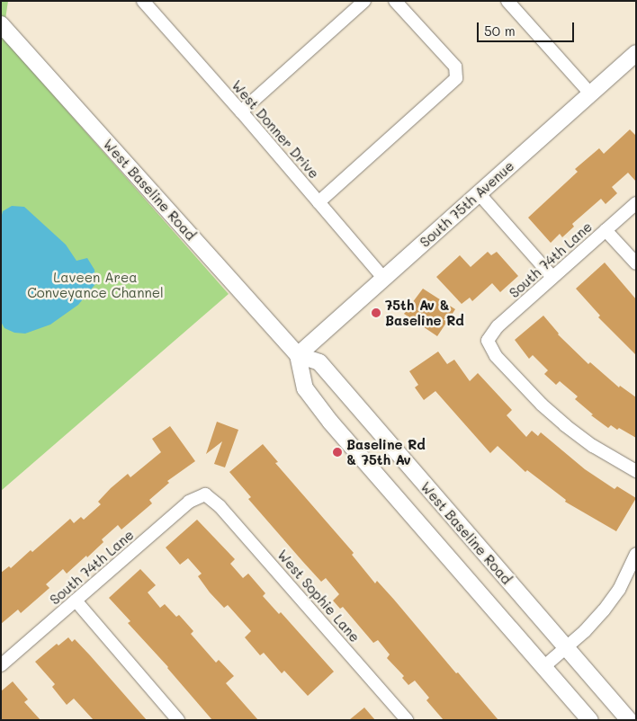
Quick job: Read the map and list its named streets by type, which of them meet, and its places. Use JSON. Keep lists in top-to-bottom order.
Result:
{
  "streets": {
    "main road": ["West Baseline Road", "South 75th Avenue"],
    "street": ["West Donner Drive", "South 74th Lane", "West Sophie Lane"]
  },
  "crossings": [
    ["West Donner Drive", "South 75th Avenue"],
    ["West Baseline Road", "South 75th Avenue"],
    ["South 74th Lane", "West Sophie Lane"]
  ],
  "parks": ["Laveen Area Conveyance Channel"],
  "places": ["75th Av & Baseline Rd", "Baseline Rd & 75th Av"],
  "scale_bar": "50 m"
}
